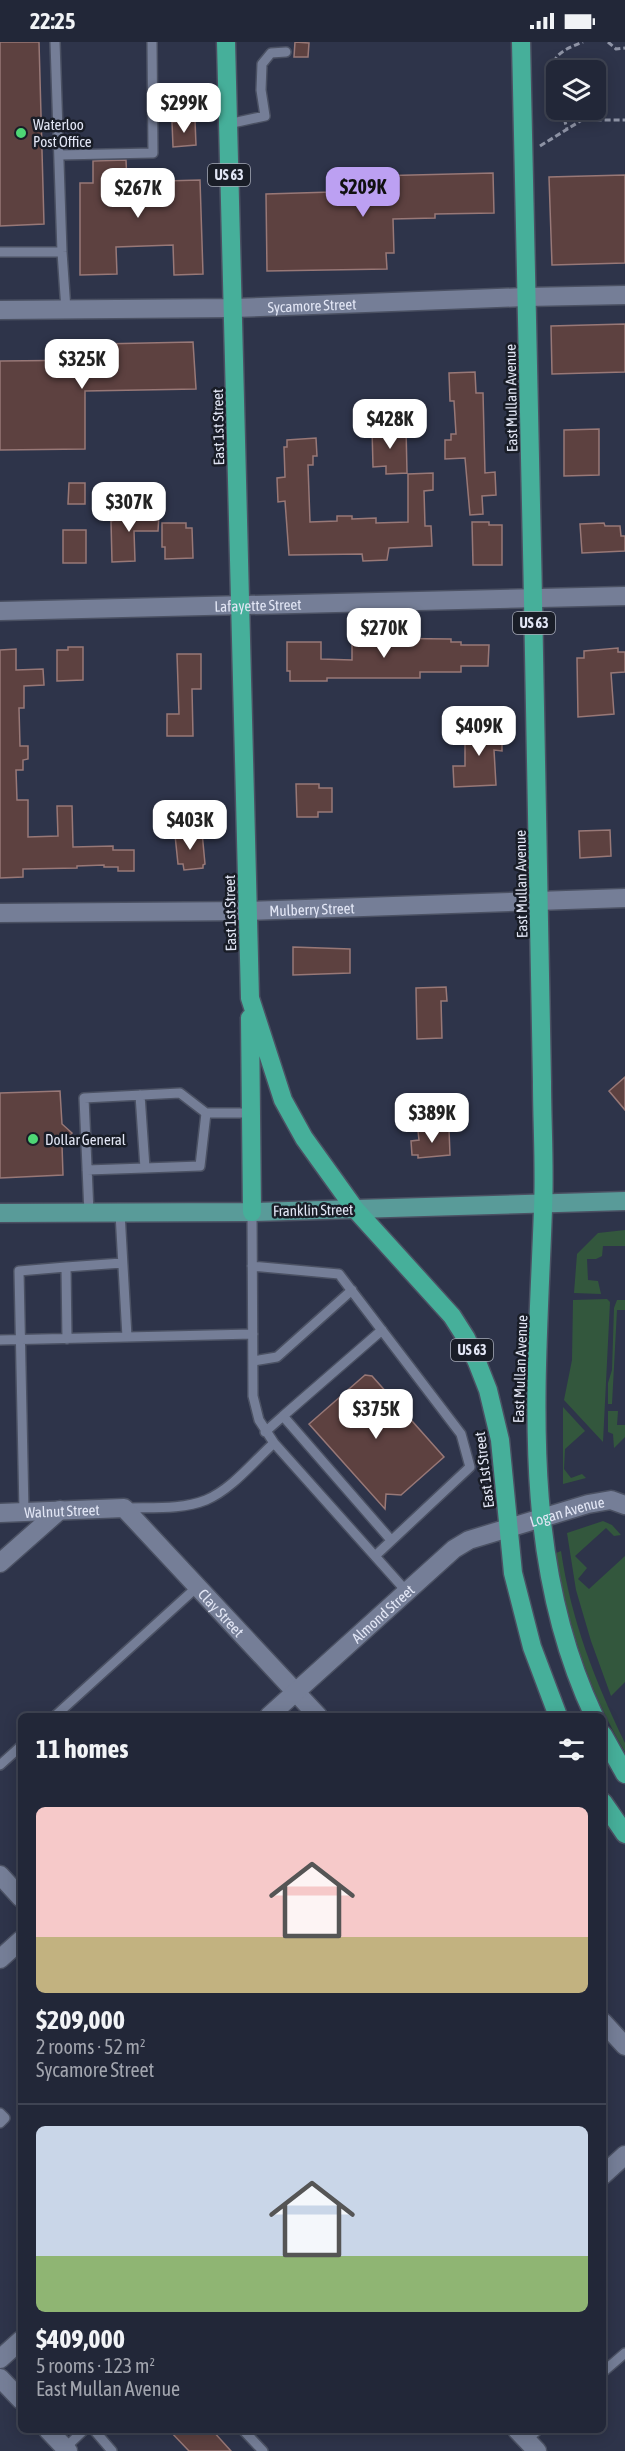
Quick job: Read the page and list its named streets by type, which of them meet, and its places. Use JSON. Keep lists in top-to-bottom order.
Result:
{
  "streets": {
    "highway": ["US 63", "East Mullan Avenue", "East 1st Street"],
    "main road": ["Franklin Street"],
    "street": [
      "Sycamore Street",
      "Lafayette Street",
      "Mulberry Street",
      "Walnut Street",
      "Logan Avenue",
      "Clay Street",
      "Almond Street"
    ]
  },
  "crossings": [
    ["US 63", "East 1st Street"],
    ["US 63", "Logan Avenue"],
    ["US 63", "Almond Street"],
    ["Sycamore Street", "East Mullan Avenue"],
    ["Sycamore Street", "East 1st Street"],
    ["East Mullan Avenue", "Lafayette Street"],
    ["East Mullan Avenue", "Mulberry Street"],
    ["East Mullan Avenue", "Franklin Street"],
    ["East Mullan Avenue", "Logan Avenue"],
    ["East 1st Street", "Lafayette Street"],
    ["East 1st Street", "Mulberry Street"],
    ["East 1st Street", "Franklin Street"],
    ["East 1st Street", "Logan Avenue"],
    ["East 1st Street", "Almond Street"],
    ["Walnut Street", "Clay Street"],
    ["Logan Avenue", "Almond Street"],
    ["Clay Street", "Almond Street"]
  ],
  "places": ["Waterloo Post Office", "Dollar General"],
  "page": {
    "status": "22:25",
    "price": [
      "$299K",
      "$209K",
      "$267K",
      "$325K",
      "$428K",
      "$307K",
      "$270K",
      "$409K",
      "$403K",
      "$389K",
      "$375K"
    ],
    "heading": "11 homes",
    "list": [
      {
        "name": "$209,000",
        "note": "2 rooms · 52 m² · Sycamore Street"
      },
      {
        "name": "$409,000",
        "note": "5 rooms · 123 m² · East Mullan Avenue"
      }
    ]
  }
}
